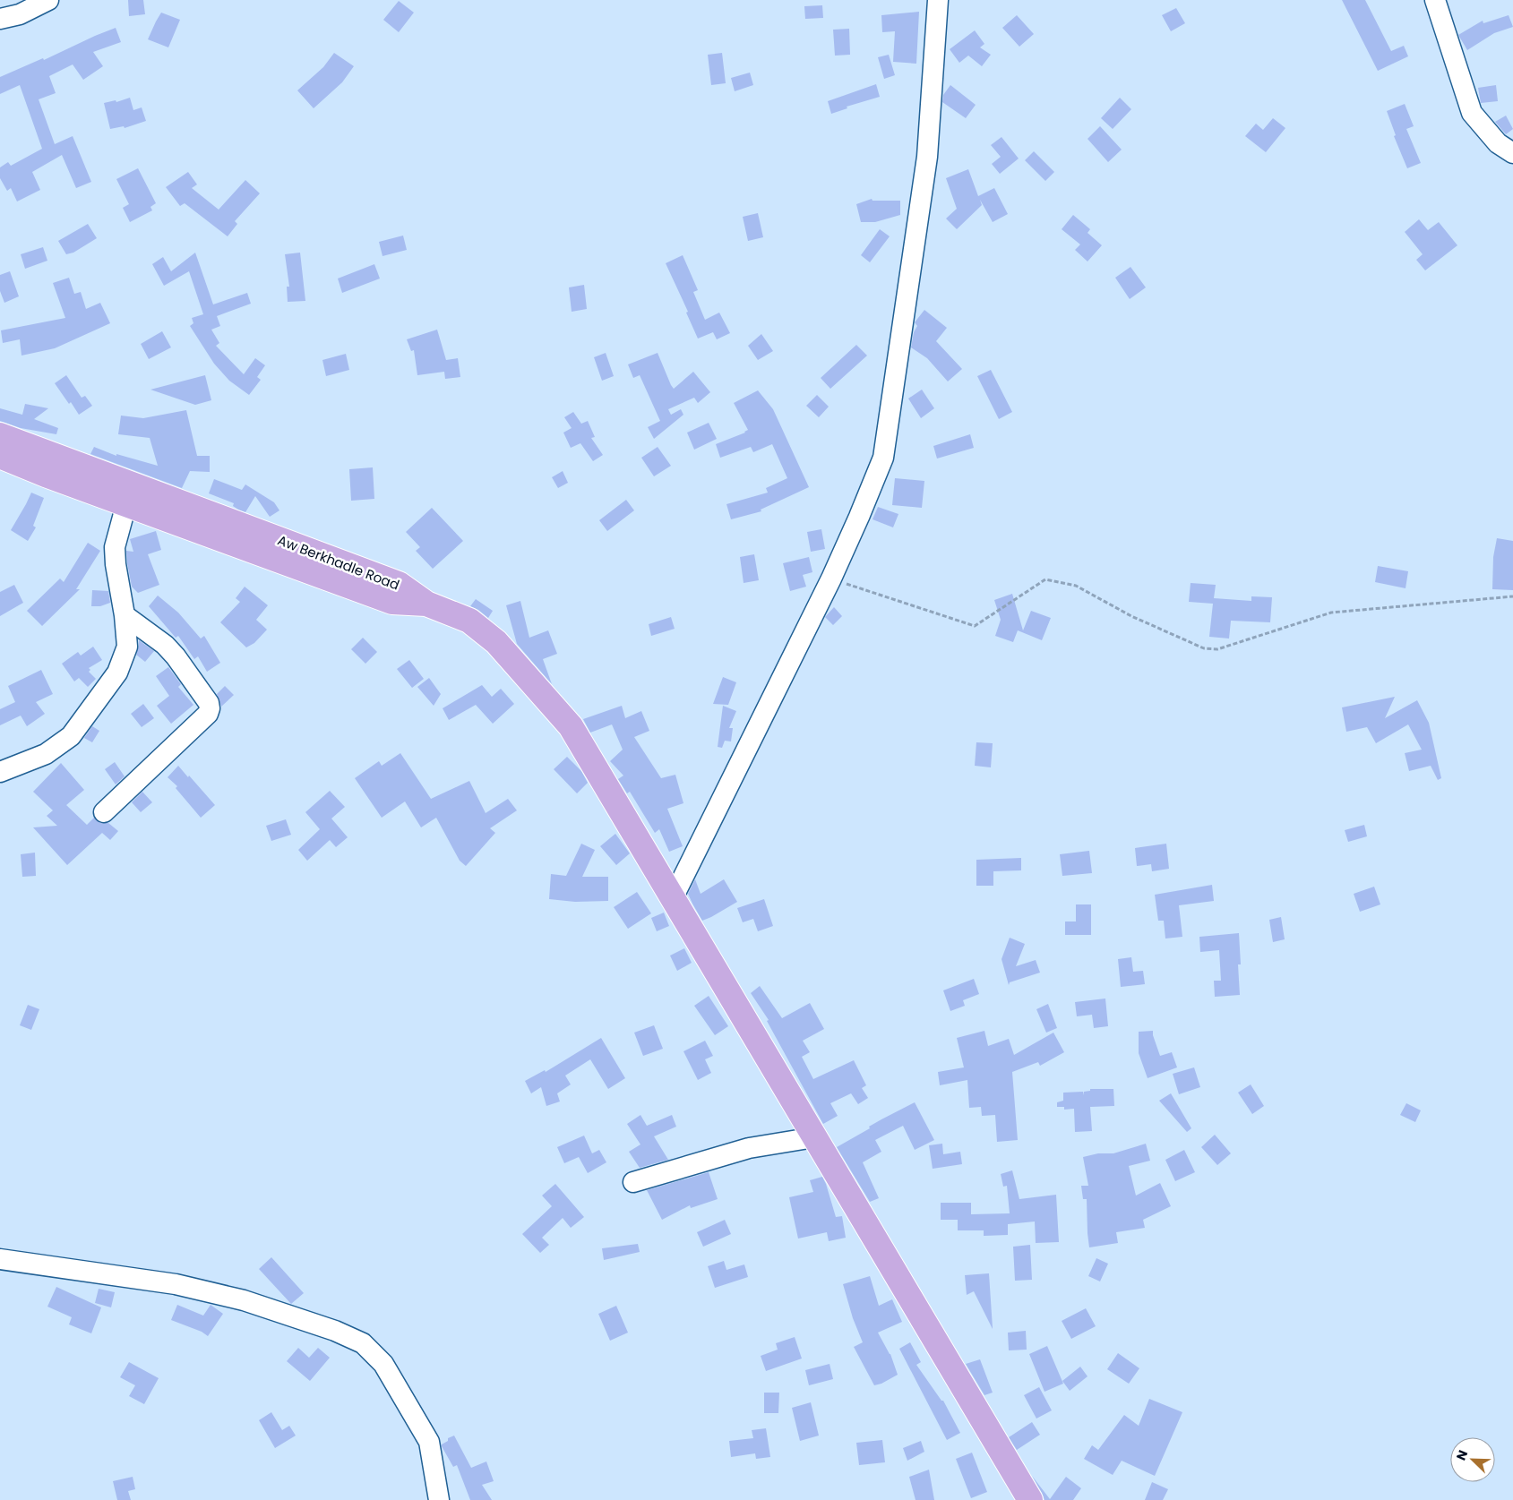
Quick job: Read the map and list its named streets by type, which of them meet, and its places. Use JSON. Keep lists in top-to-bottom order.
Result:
{
  "streets": {
    "main road": ["Aw Berkhadle Road"]
  },
  "north": "top left"
}
